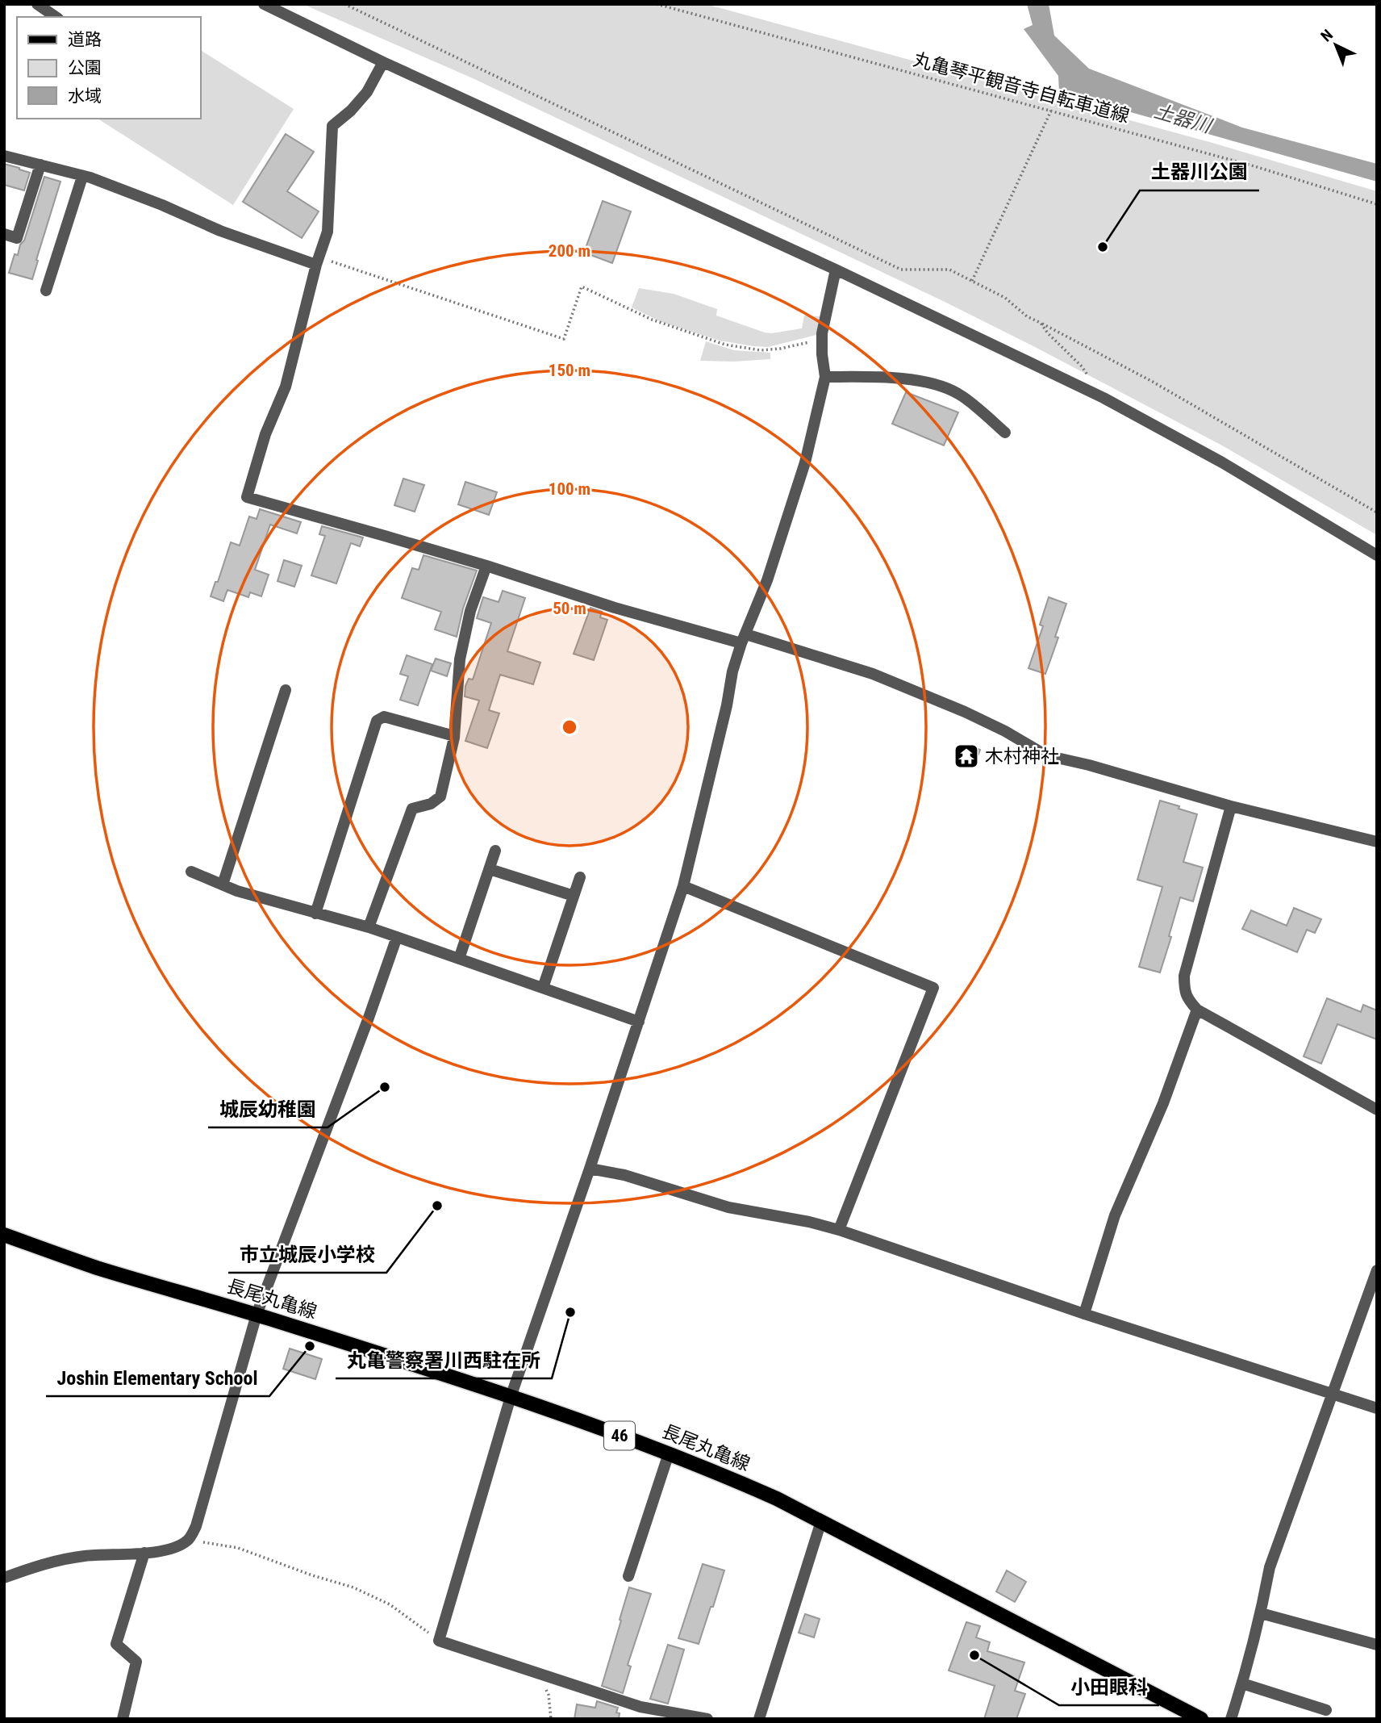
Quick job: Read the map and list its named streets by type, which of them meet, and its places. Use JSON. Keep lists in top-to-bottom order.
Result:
{
  "streets": {
    "main road": ["長尾丸亀線", "46"],
    "path": ["丸亀琴平観音寺自転車道線"]
  },
  "water": ["土器川"],
  "places": {
    "other": [
      "土器川公園",
      "城辰幼稚園",
      "市立城辰小学校",
      "丸亀警察署川西駐在所",
      "Joshin Elementary School",
      "小田眼科"
    ],
    "temple": ["木村神社"]
  },
  "legend": ["道路", "公園", "水域"],
  "north": "top left",
  "rings": [
    "200 m",
    "150 m",
    "100 m",
    "50 m"
  ]
}
